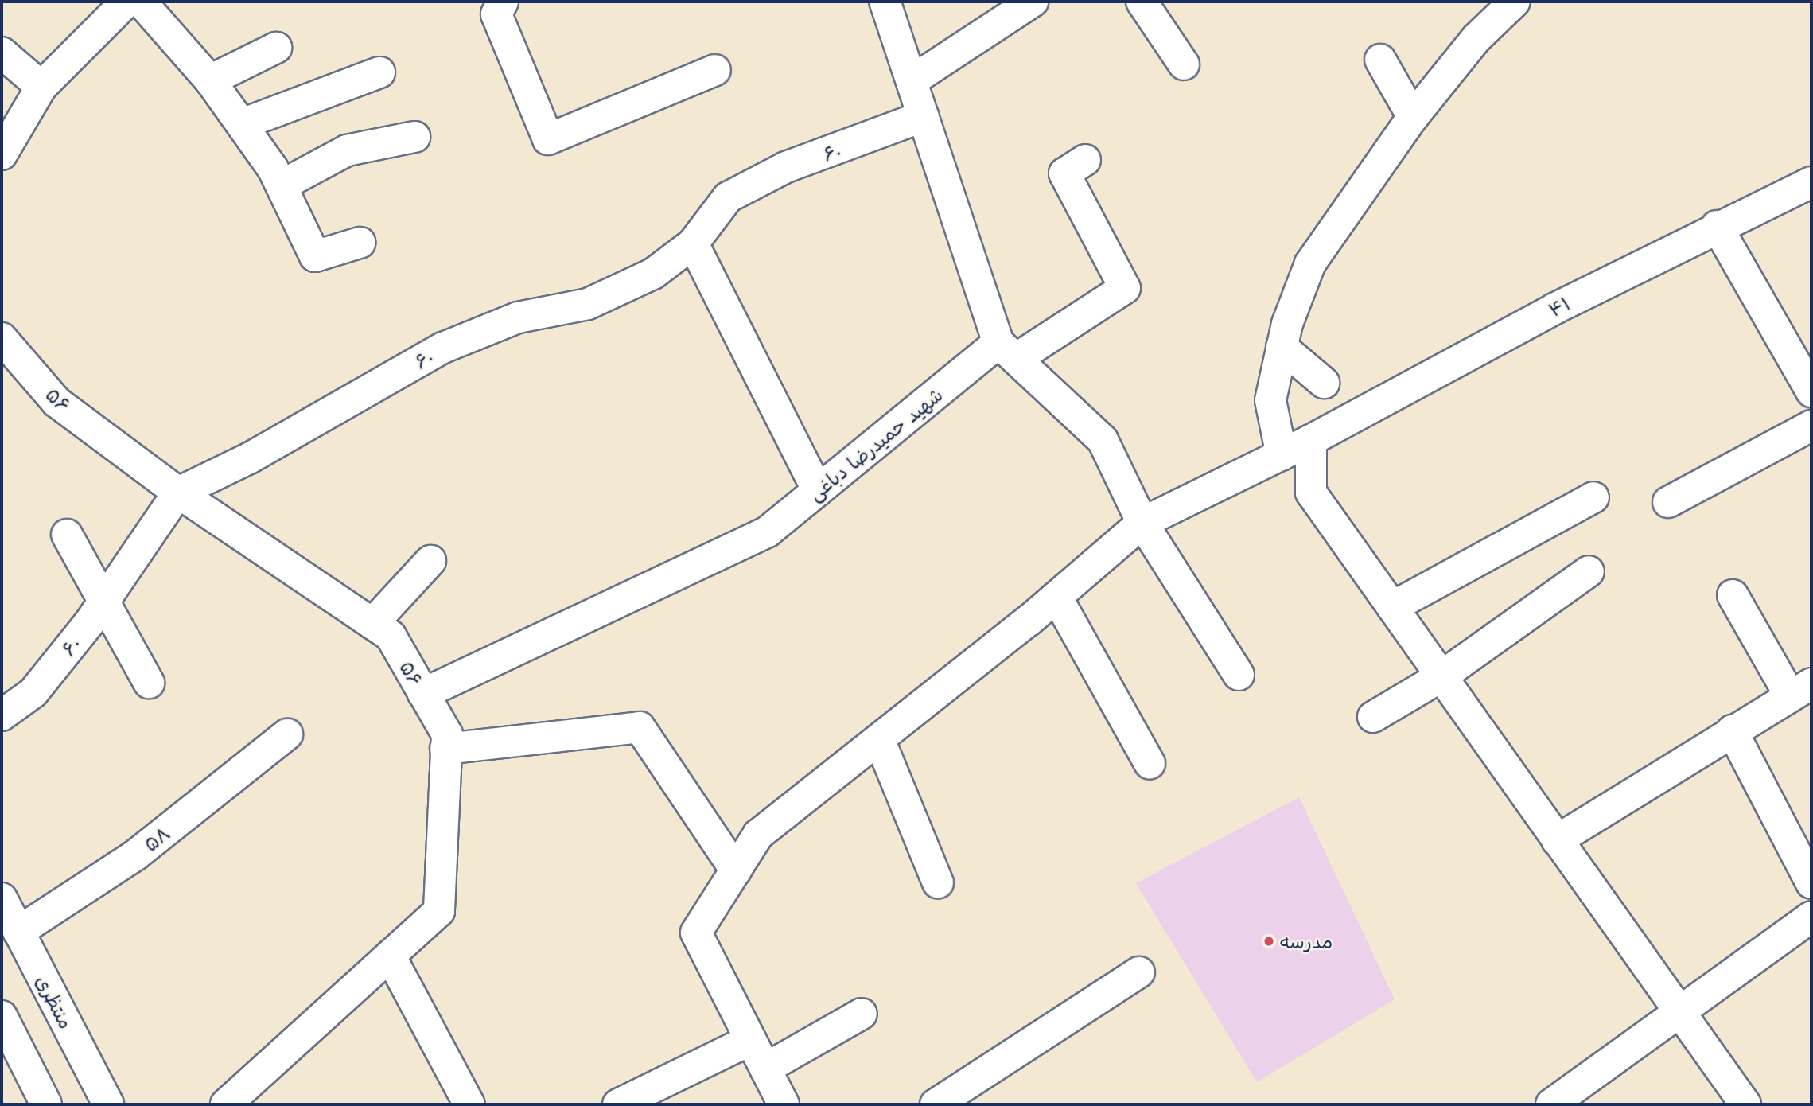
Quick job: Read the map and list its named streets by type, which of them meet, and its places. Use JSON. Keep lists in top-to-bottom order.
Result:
{
  "streets": {
    "street": [
      "۶۰",
      "۴۱",
      "۵۶",
      "شهید حمیدرضا دباغی",
      "۵۸",
      "منتظری"
    ]
  },
  "crossings": [
    ["۶۰", "۵۶"],
    ["۵۶", "شهید حمیدرضا دباغی"],
    ["۵۸", "منتظری"]
  ],
  "places": ["مدرسه"]
}
